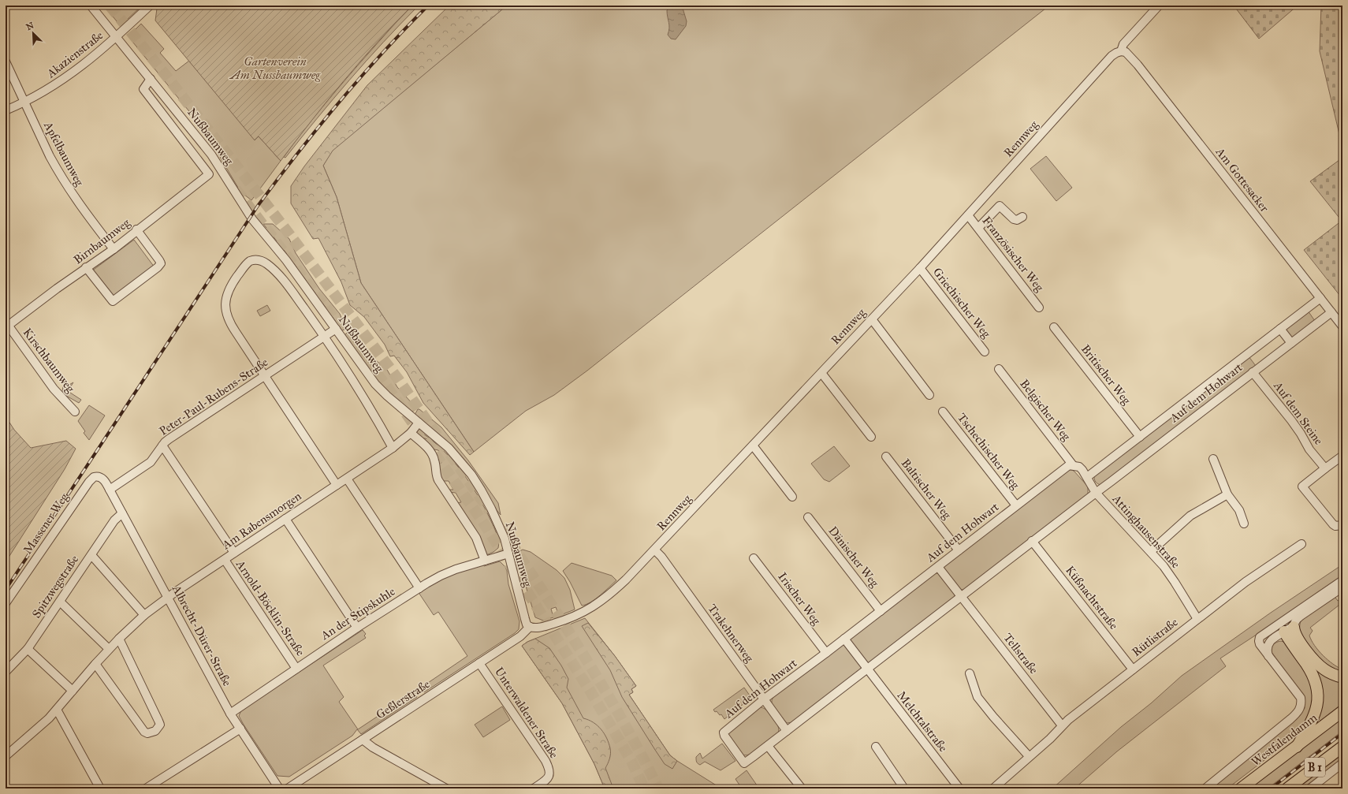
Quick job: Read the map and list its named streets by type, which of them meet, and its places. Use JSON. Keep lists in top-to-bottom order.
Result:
{
  "streets": {
    "highway": ["Westfalendamm", "B 1"],
    "street": [
      "Akazienstraße",
      "Nußbaumweg",
      "Rennweg",
      "Apfelbaumweg",
      "Am Gottesacker",
      "Birnbaumweg",
      "Französischer Weg",
      "Griechischer Weg",
      "Kirschbaumweg",
      "Britischer Weg",
      "Auf dem Hohwart",
      "Peter-Paul-Rubens-Straße",
      "Belgischer Weg",
      "Auf dem Steine",
      "Tschechischer Weg",
      "Baltischer Weg",
      "Am Rabensmorgen",
      "Massener Weg",
      "Attinghausenstraße",
      "Dänischer Weg",
      "Spitzwegstraße",
      "Küßnachtstraße",
      "Irischer Weg",
      "Arnold-Böcklin-Straße",
      "An der Stipskuhle",
      "Trakehnerweg",
      "Albrecht-Dürer-Straße",
      "Rütlistraße",
      "Tellstraße",
      "Geßlerstraße",
      "Unterwaldener Straße",
      "Melchtalstraße"
    ]
  },
  "crossings": [
    ["Akazienstraße", "Nußbaumweg"],
    ["Akazienstraße", "Apfelbaumweg"],
    ["Nußbaumweg", "Rennweg"],
    ["Nußbaumweg", "Birnbaumweg"],
    ["Nußbaumweg", "Peter-Paul-Rubens-Straße"],
    ["Nußbaumweg", "Am Rabensmorgen"],
    ["Nußbaumweg", "An der Stipskuhle"],
    ["Nußbaumweg", "Geßlerstraße"],
    ["Rennweg", "Am Gottesacker"],
    ["Rennweg", "Französischer Weg"],
    ["Rennweg", "Griechischer Weg"],
    ["Rennweg", "Trakehnerweg"],
    ["Rennweg", "Geßlerstraße"],
    ["Apfelbaumweg", "Birnbaumweg"],
    ["Am Gottesacker", "Auf dem Hohwart"],
    ["Birnbaumweg", "Kirschbaumweg"],
    ["Britischer Weg", "Auf dem Hohwart"],
    ["Auf dem Hohwart", "Belgischer Weg"],
    ["Auf dem Hohwart", "Auf dem Steine"],
    ["Auf dem Hohwart", "Tschechischer Weg"],
    ["Auf dem Hohwart", "Baltischer Weg"],
    ["Auf dem Hohwart", "Attinghausenstraße"],
    ["Auf dem Hohwart", "Dänischer Weg"],
    ["Auf dem Hohwart", "Küßnachtstraße"],
    ["Auf dem Hohwart", "Irischer Weg"],
    ["Auf dem Hohwart", "Trakehnerweg"],
    ["Auf dem Hohwart", "Tellstraße"],
    ["Auf dem Hohwart", "Melchtalstraße"],
    ["Peter-Paul-Rubens-Straße", "Massener Weg"],
    ["Peter-Paul-Rubens-Straße", "Arnold-Böcklin-Straße"],
    ["Peter-Paul-Rubens-Straße", "Albrecht-Dürer-Straße"],
    ["Am Rabensmorgen", "Arnold-Böcklin-Straße"],
    ["Am Rabensmorgen", "Albrecht-Dürer-Straße"],
    ["Massener Weg", "Albrecht-Dürer-Straße"],
    ["Attinghausenstraße", "Rütlistraße"],
    ["Spitzwegstraße", "Albrecht-Dürer-Straße"],
    ["Küßnachtstraße", "Rütlistraße"],
    ["Arnold-Böcklin-Straße", "An der Stipskuhle"],
    ["An der Stipskuhle", "Albrecht-Dürer-Straße"],
    ["Rütlistraße", "Tellstraße"],
    ["Geßlerstraße", "Unterwaldener Straße"]
  ],
  "parks": ["Gartenverein Am Nussbaumweg"],
  "north": "top left"
}
